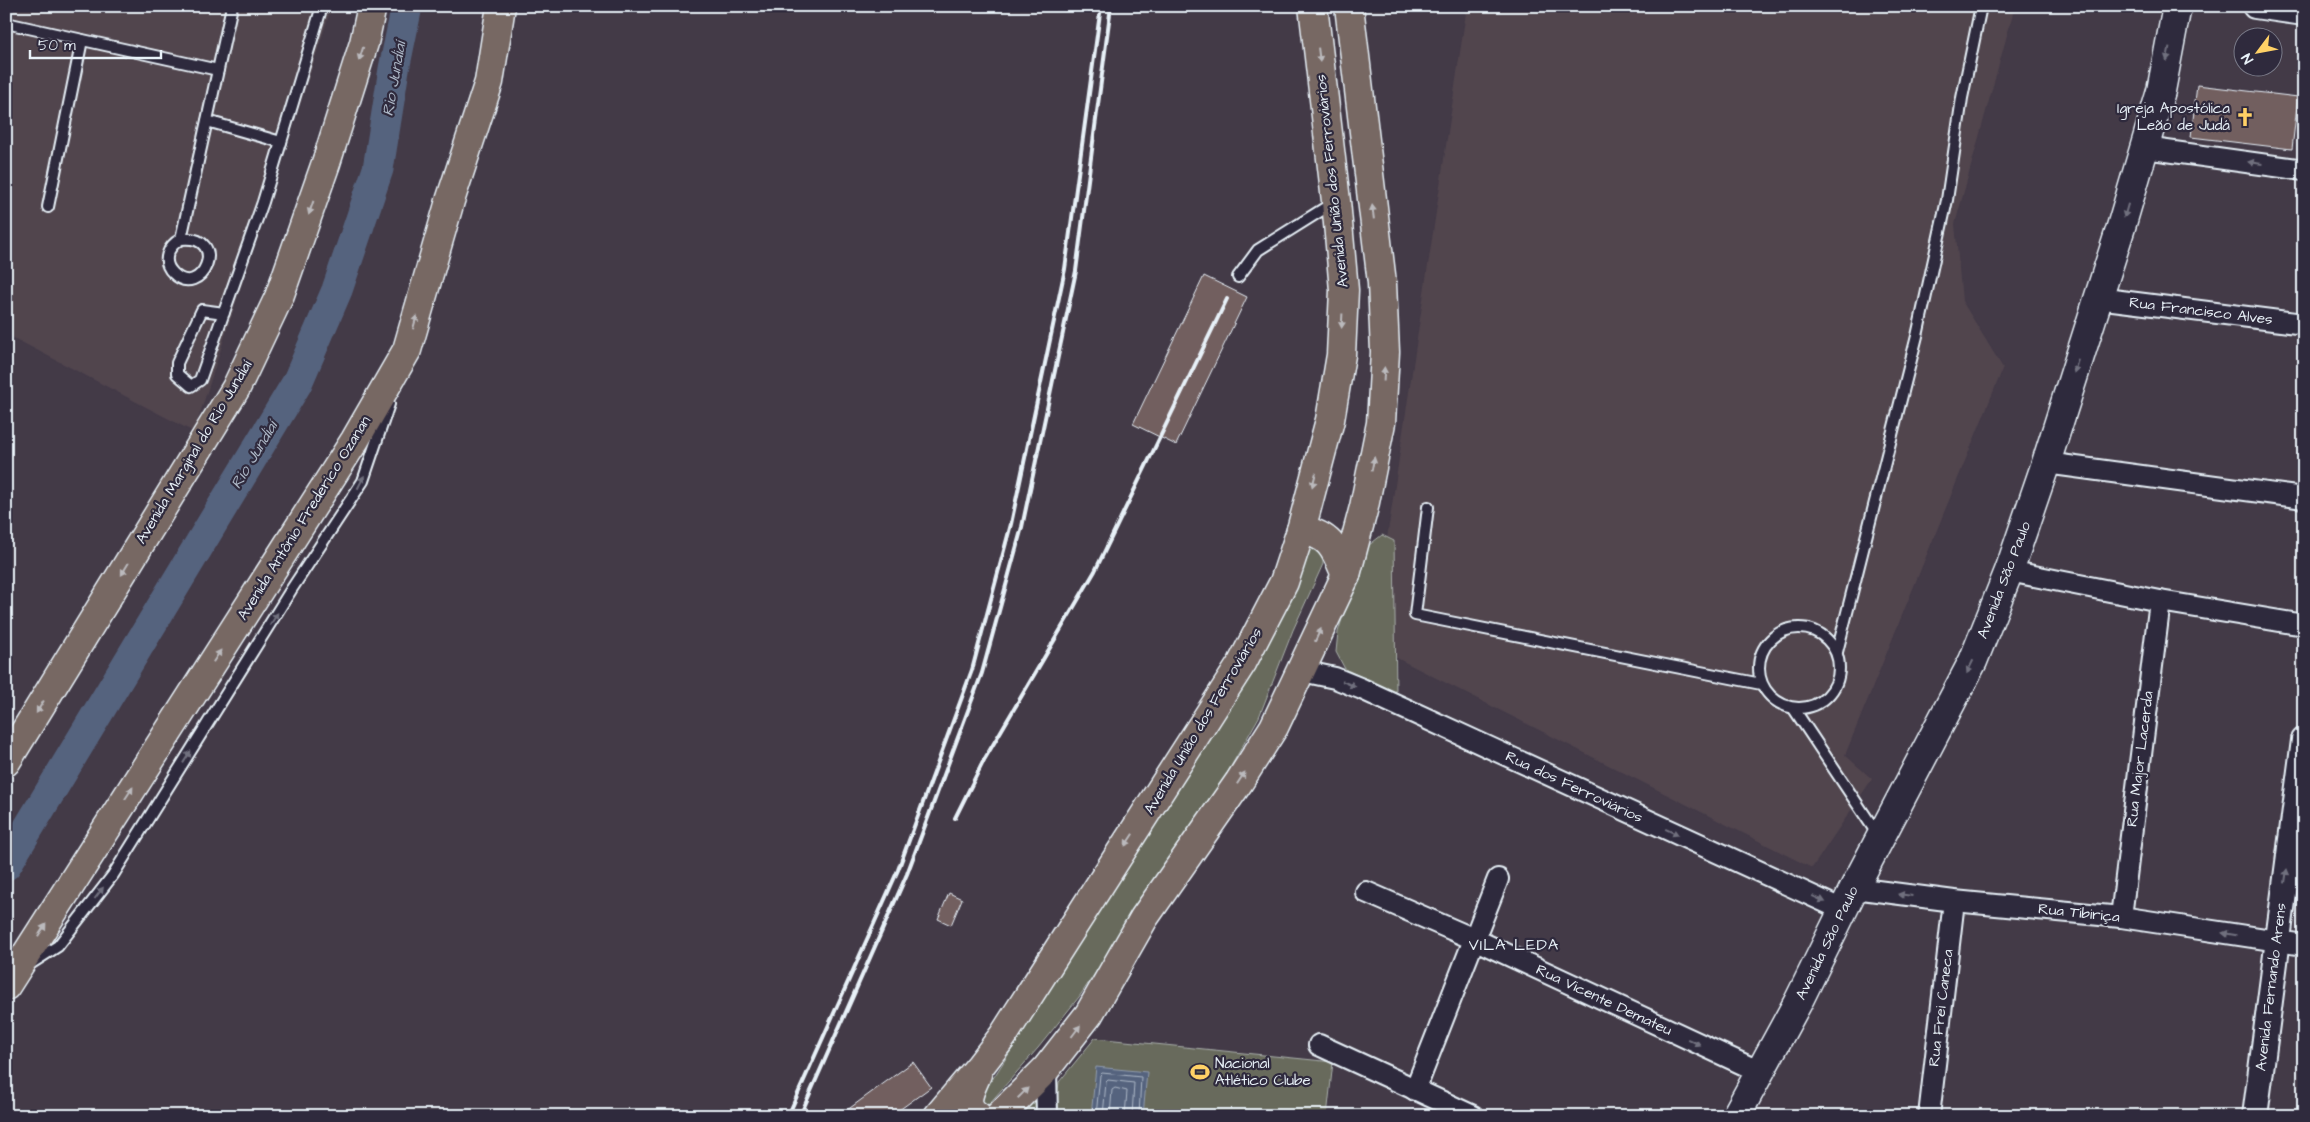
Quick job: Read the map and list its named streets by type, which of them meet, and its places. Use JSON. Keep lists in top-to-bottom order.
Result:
{
  "streets": {
    "main road": [
      "Avenida União dos Ferroviários",
      "Avenida Marginal do Rio Jundiaí",
      "Avenida Antônio Frederico Ozanan",
      "Avenida São Paulo"
    ],
    "street": [
      "Rua Francisco Alves",
      "Rua Major Lacerda",
      "Rua dos Ferroviários",
      "Rua Tibiriça",
      "Avenida Fernando Arens",
      "Rua Vicente Demateu",
      "Rua Frei Caneca"
    ]
  },
  "crossings": [
    ["Rua Francisco Alves", "Avenida São Paulo"],
    ["Avenida São Paulo", "Rua dos Ferroviários"],
    ["Avenida São Paulo", "Rua Tibiriça"],
    ["Avenida São Paulo", "Rua Vicente Demateu"],
    ["Rua Major Lacerda", "Rua Tibiriça"],
    ["Rua dos Ferroviários", "Rua Tibiriça"],
    ["Rua Tibiriça", "Avenida Fernando Arens"],
    ["Rua Tibiriça", "Rua Frei Caneca"]
  ],
  "one_way": [
    "Avenida Marginal do Rio Jundiaí",
    "Avenida Antônio Frederico Ozanan",
    "Avenida São Paulo",
    "Rua dos Ferroviários",
    "Rua Tibiriça",
    "Avenida Fernando Arens",
    "Rua Vicente Demateu"
  ],
  "districts": ["VILA LEDA"],
  "water": ["Rio Jundiaí"],
  "places": {
    "church": ["Igreja Apostólica Leão de Judá"],
    "sports": ["Nacional Atlético Clube"]
  },
  "scale_bar": "50 m",
  "north": "bottom left"
}
